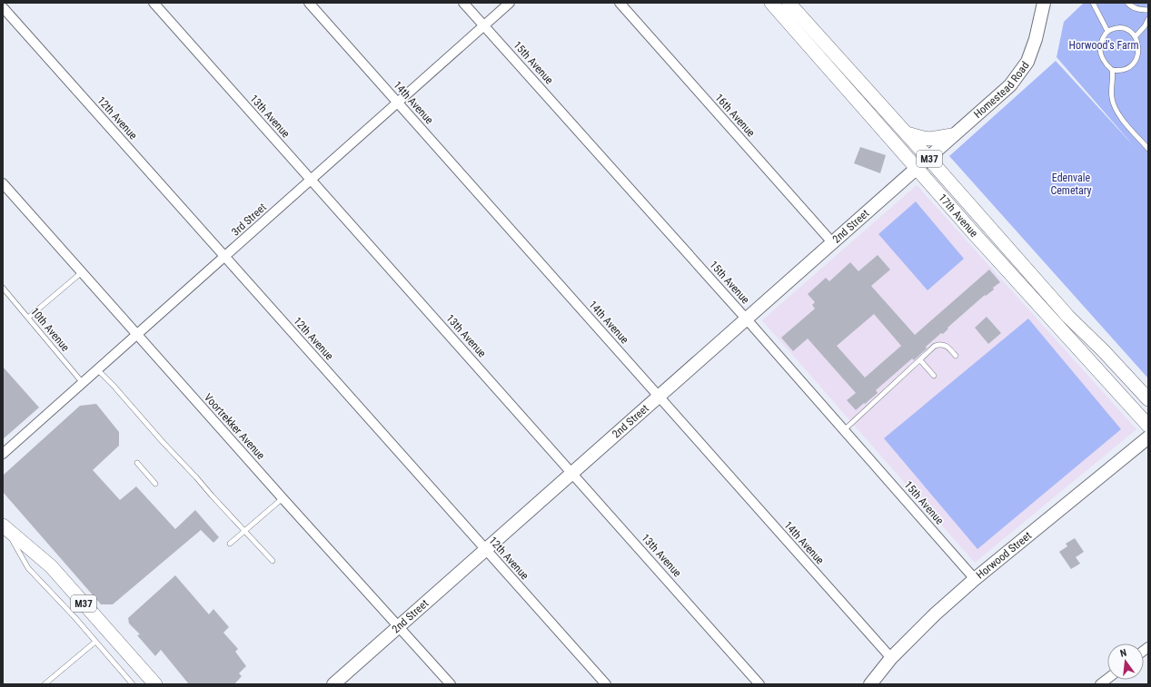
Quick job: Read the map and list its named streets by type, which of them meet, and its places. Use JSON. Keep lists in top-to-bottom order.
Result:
{
  "streets": {
    "main road": [
      "Homestead Road",
      "M37",
      "17th Avenue",
      "2nd Street",
      "Horwood Street"
    ],
    "street": [
      "15th Avenue",
      "14th Avenue",
      "16th Avenue",
      "13th Avenue",
      "12th Avenue",
      "3rd Street",
      "Voortrekker Avenue"
    ],
    "lane": ["10th Avenue"]
  },
  "crossings": [
    ["15th Avenue", "3rd Street"],
    ["15th Avenue", "2nd Street"],
    ["15th Avenue", "Horwood Street"],
    ["Homestead Road", "17th Avenue"],
    ["Homestead Road", "2nd Street"],
    ["14th Avenue", "3rd Street"],
    ["14th Avenue", "2nd Street"],
    ["14th Avenue", "Horwood Street"],
    ["16th Avenue", "2nd Street"],
    ["13th Avenue", "3rd Street"],
    ["13th Avenue", "2nd Street"],
    ["12th Avenue", "3rd Street"],
    ["12th Avenue", "2nd Street"],
    ["17th Avenue", "2nd Street"],
    ["3rd Street", "10th Avenue"],
    ["3rd Street", "Voortrekker Avenue"],
    ["2nd Street", "Voortrekker Avenue"]
  ],
  "parks": ["Horwood's Farm", "Edenvale Cemetary"],
  "north": "top"
}
